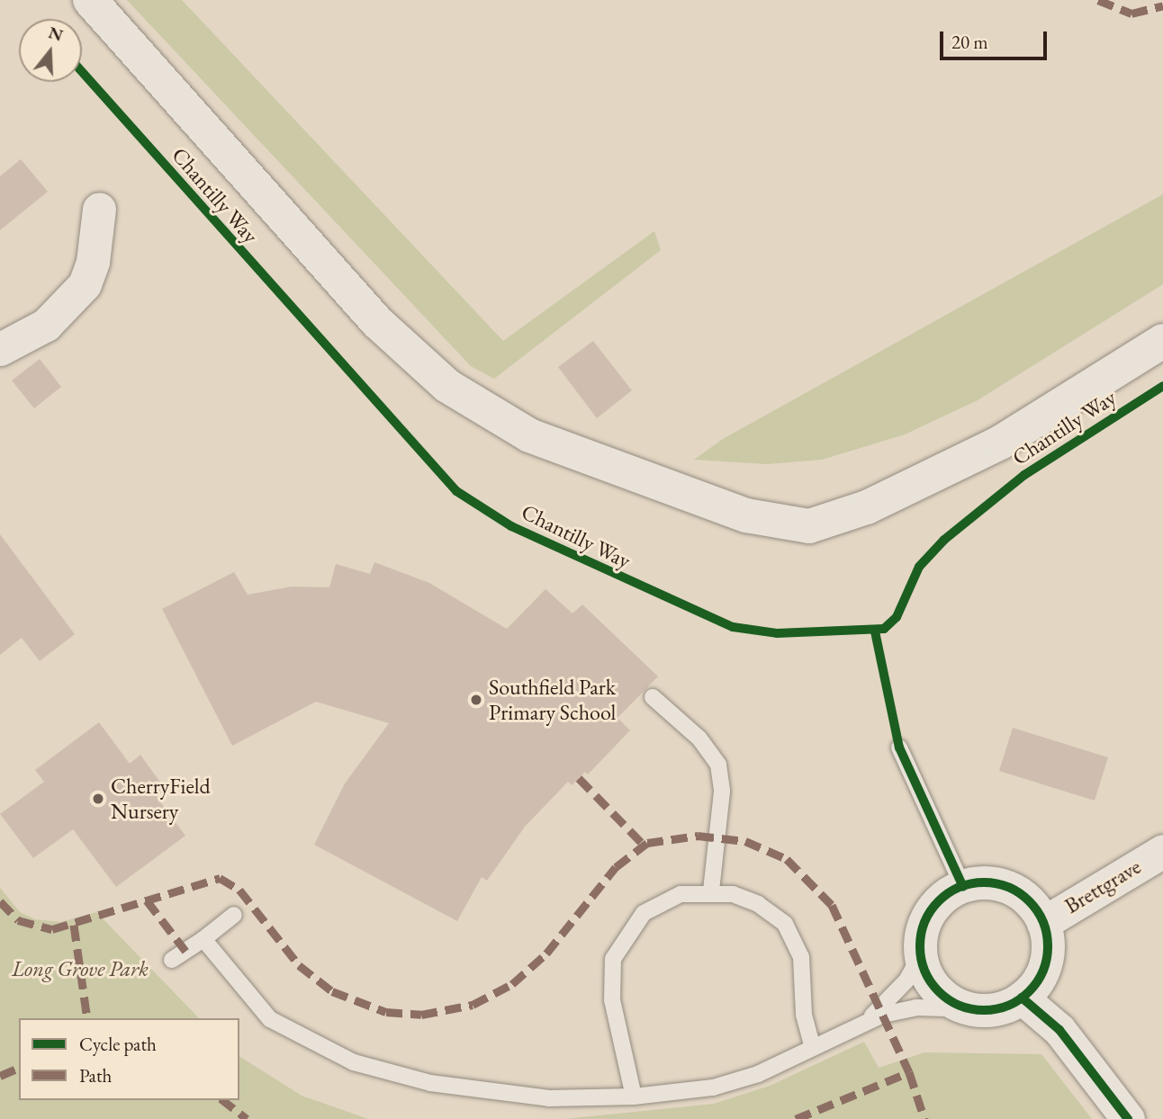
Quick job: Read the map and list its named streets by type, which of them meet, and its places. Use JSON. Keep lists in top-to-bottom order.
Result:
{
  "streets": {
    "street": ["Chantilly Way", "Brettgrave"]
  },
  "parks": ["Long Grove Park"],
  "places": ["Southfield Park Primary School", "CherryField Nursery"],
  "legend": ["Cycle path", "Path"],
  "scale_bar": "20 m",
  "north": "top"
}
